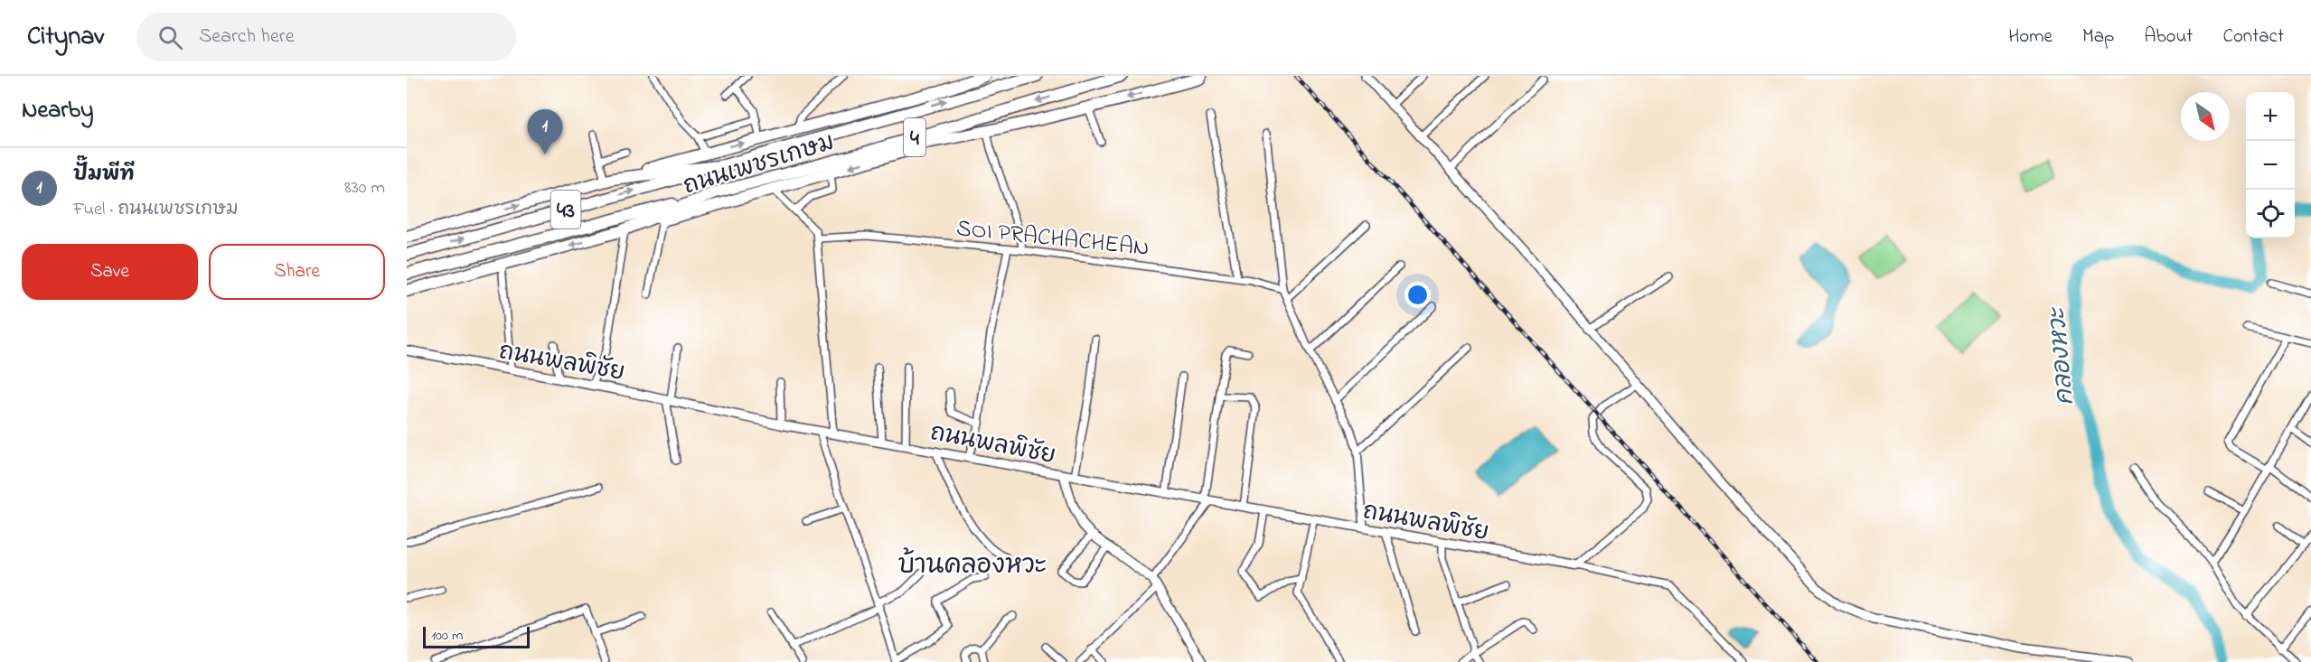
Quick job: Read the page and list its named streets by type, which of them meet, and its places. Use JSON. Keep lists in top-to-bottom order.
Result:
{
  "streets": {
    "highway": ["4", "ถนนเพชรเกษม", "43"],
    "street": ["SOI PRACHACHEAN", "ถนนพลพิชัย"]
  },
  "crossings": [
    ["ถนนเพชรเกษม", "43"]
  ],
  "districts": ["บ้านคลองหวะ"],
  "water": ["คลองหวะ"],
  "scale_bar": "100 m",
  "north": "bottom right",
  "page": {
    "header": "Citynav",
    "search": "Search here",
    "nav": [
      "Home",
      "Map",
      "About",
      "Contact"
    ],
    "heading": "Nearby",
    "map_buttons": ["+", "−"],
    "pins": "1",
    "list": [
      {
        "mark": "1",
        "name": "ปั๊มพีที",
        "note": "Fuel · ถนนเพชรเกษม",
        "value": "830 m"
      }
    ],
    "buttons": ["Save", "Share"],
    "scale": "100 m"
  }
}
